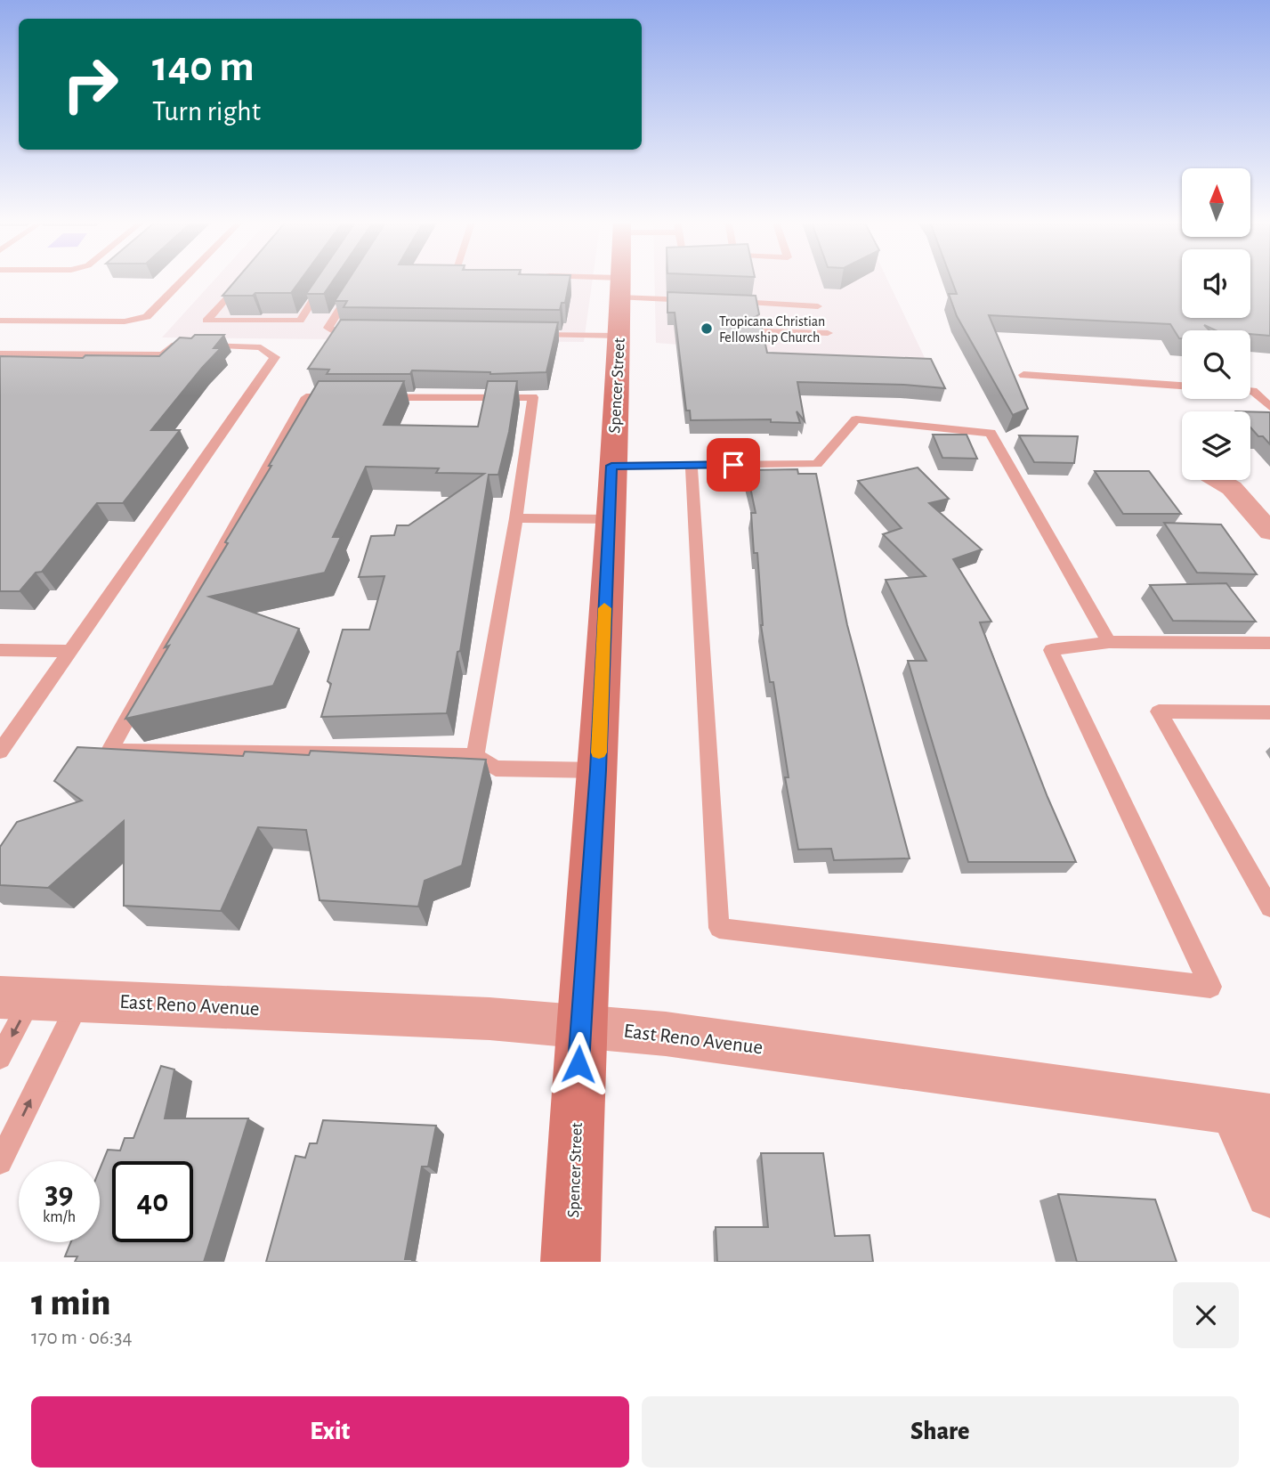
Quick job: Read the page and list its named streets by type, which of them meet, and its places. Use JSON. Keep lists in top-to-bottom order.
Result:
{
  "streets": {
    "street": ["Spencer Street", "East Reno Avenue"]
  },
  "crossings": [
    ["Spencer Street", "East Reno Avenue"]
  ],
  "places": ["Tropicana Christian Fellowship Church"],
  "north": "top",
  "page": {
    "turn": ["140 m", "Turn right"],
    "speed": "39 km/h",
    "limit": "40",
    "heading": ["1 min", "170 m · 06:34"],
    "buttons": ["Exit", "Share"]
  }
}
